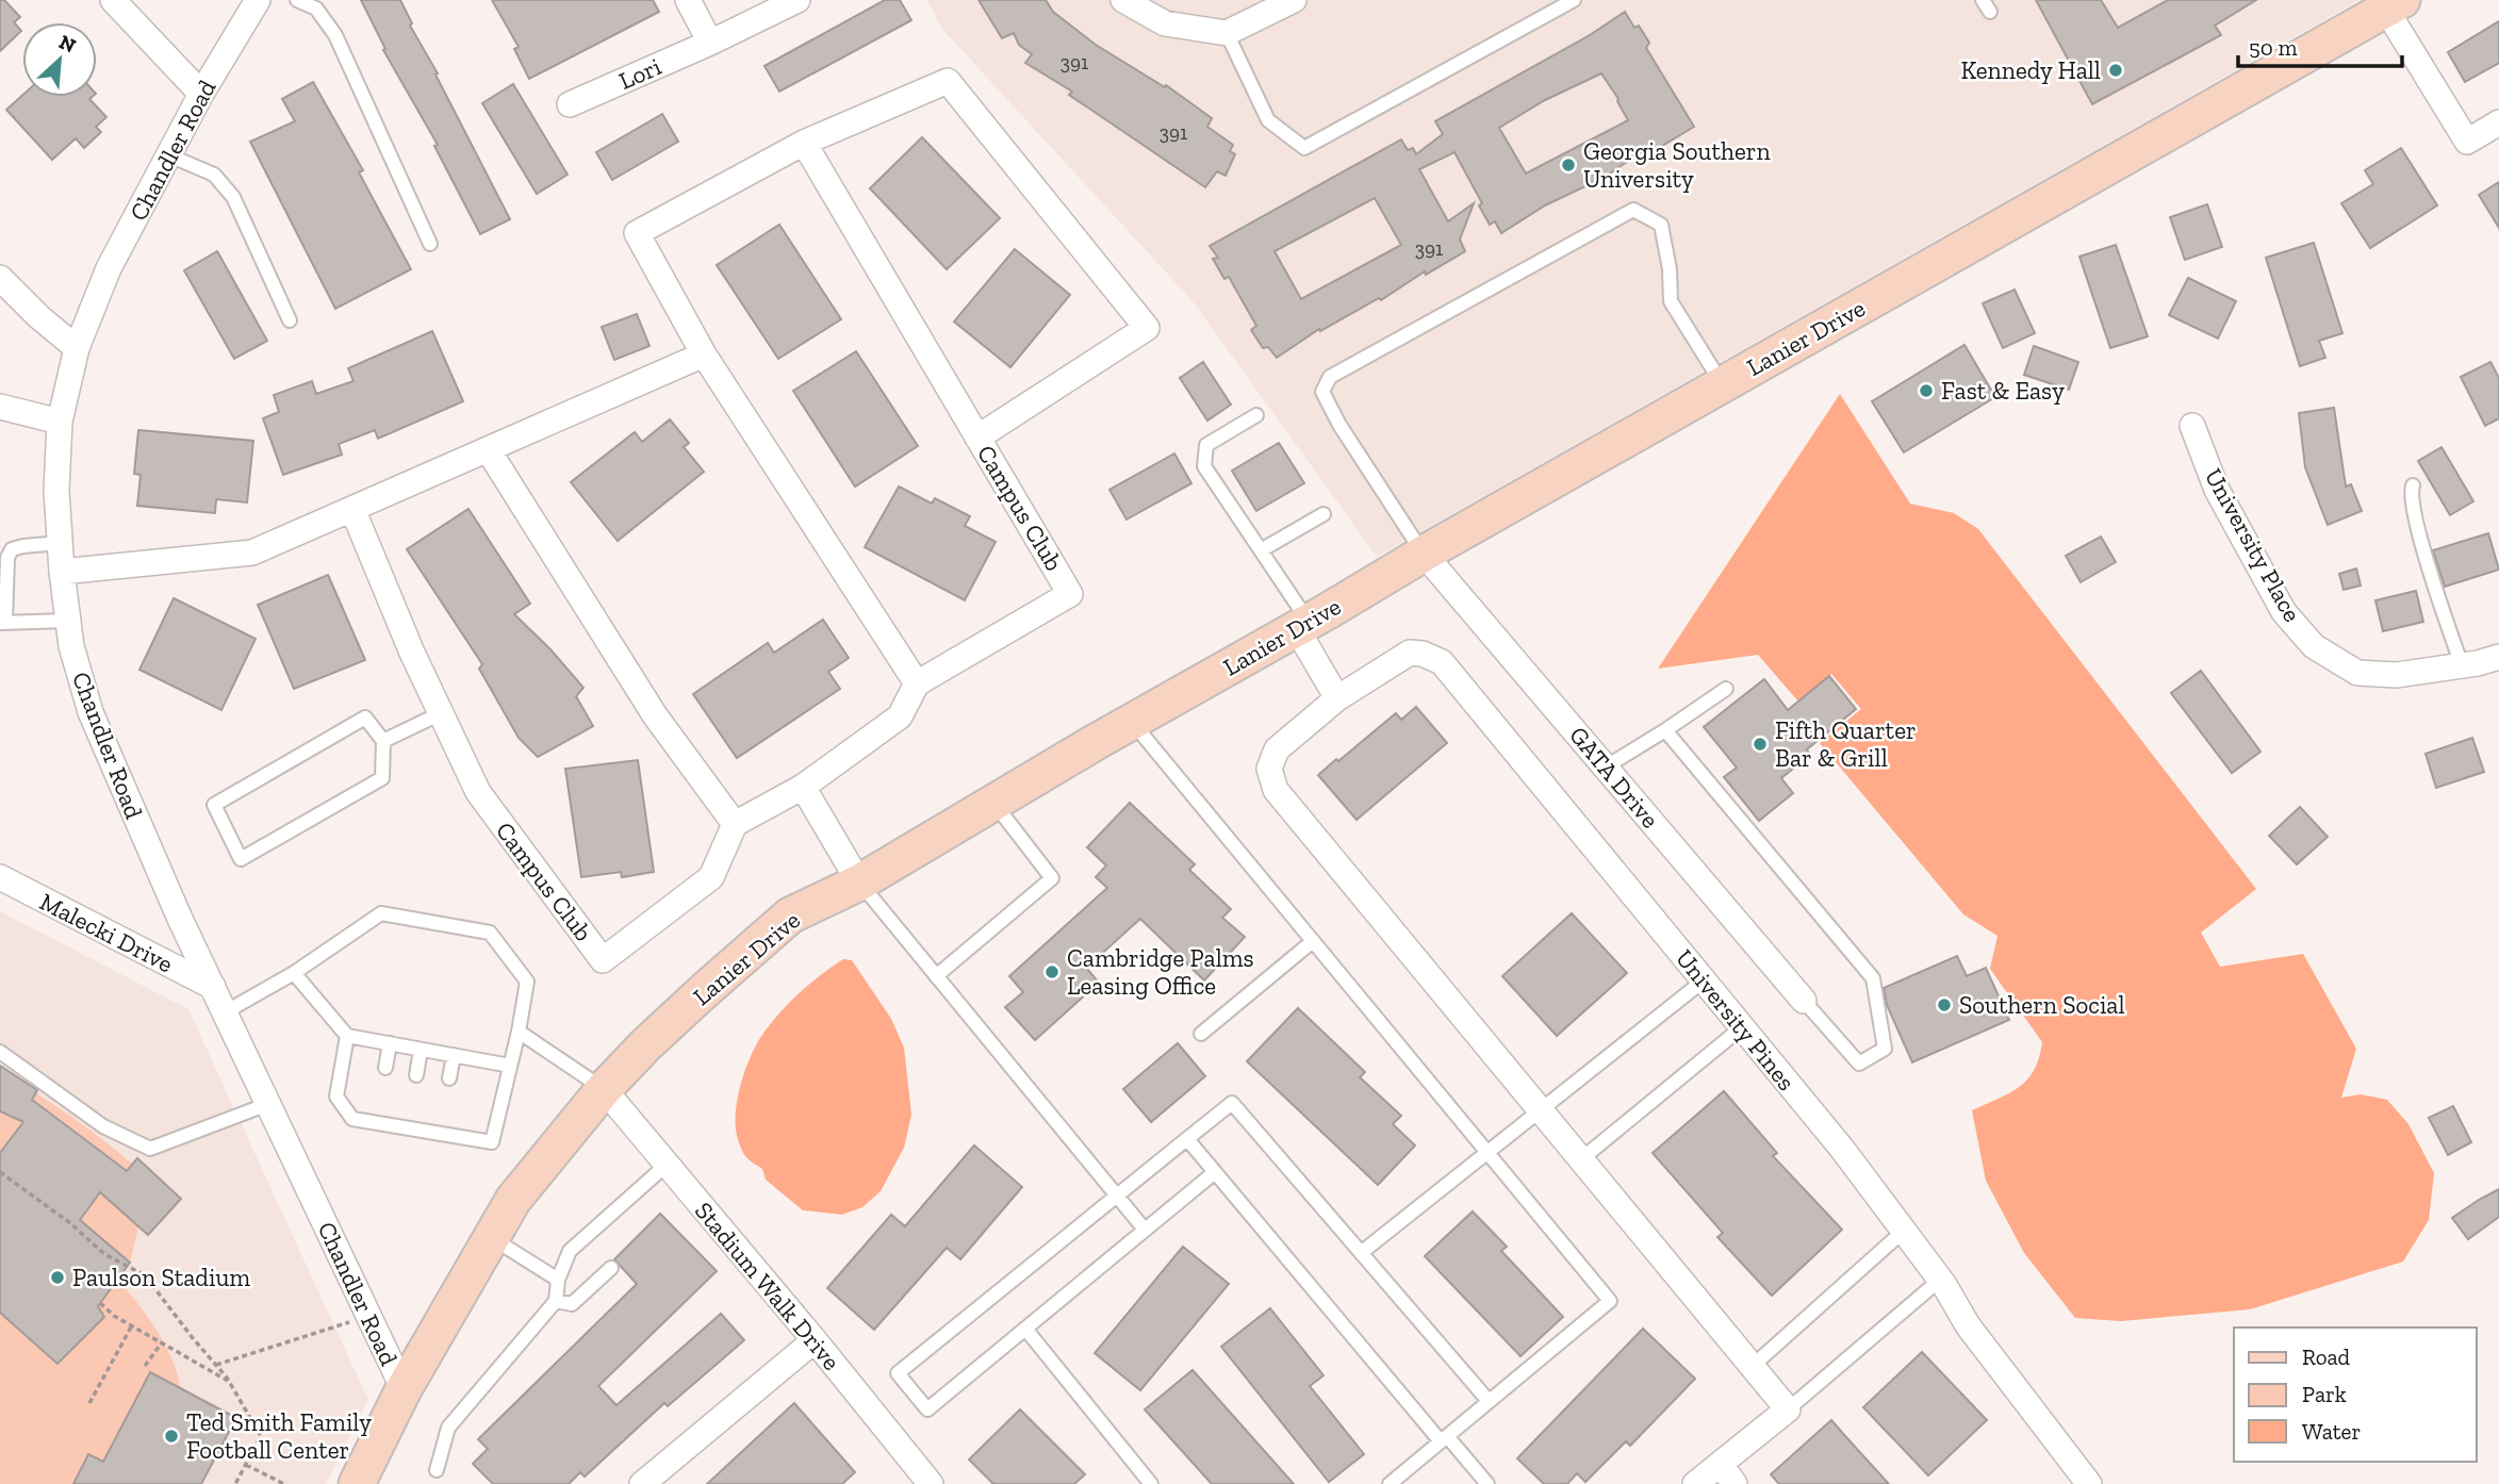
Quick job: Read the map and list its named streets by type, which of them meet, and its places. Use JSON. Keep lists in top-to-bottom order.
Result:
{
  "streets": {
    "street": [
      "Lori",
      "Chandler Road",
      "Lanier Drive",
      "Campus Club",
      "University Place",
      "GATA Drive",
      "Malecki Drive",
      "University Pines",
      "Stadium Walk Drive"
    ]
  },
  "crossings": [
    ["Chandler Road", "Lanier Drive"],
    ["Chandler Road", "Malecki Drive"],
    ["Lanier Drive", "GATA Drive"],
    ["Lanier Drive", "Stadium Walk Drive"]
  ],
  "places": [
    "Kennedy Hall",
    "Georgia Southern University",
    "Fast & Easy",
    "Fifth Quarter Bar & Grill",
    "Cambridge Palms Leasing Office",
    "Southern Social",
    "Paulson Stadium",
    "Ted Smith Family Football Center"
  ],
  "house_numbers": ["391", "391", "391"],
  "legend": ["Road", "Park", "Water"],
  "scale_bar": "50 m",
  "north": "top right"
}
